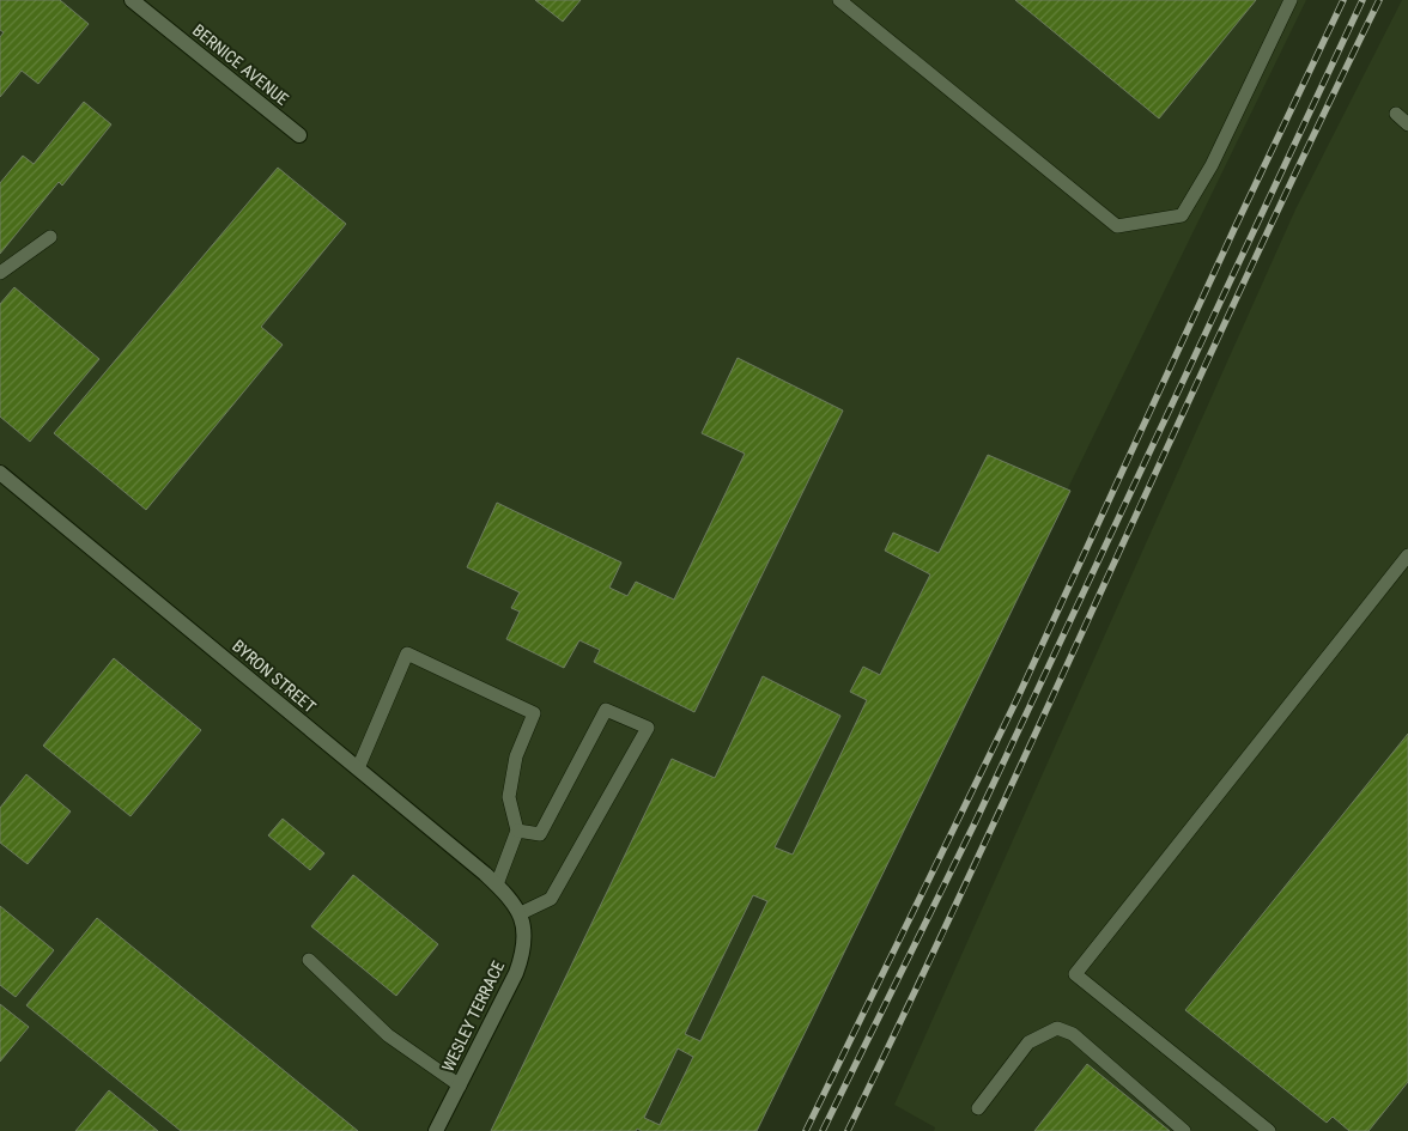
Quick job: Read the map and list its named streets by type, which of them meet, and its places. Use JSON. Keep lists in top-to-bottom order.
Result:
{
  "streets": {
    "street": ["BERNICE AVENUE", "BYRON STREET", "WESLEY TERRACE"]
  },
  "crossings": [
    ["BYRON STREET", "WESLEY TERRACE"]
  ]
}
